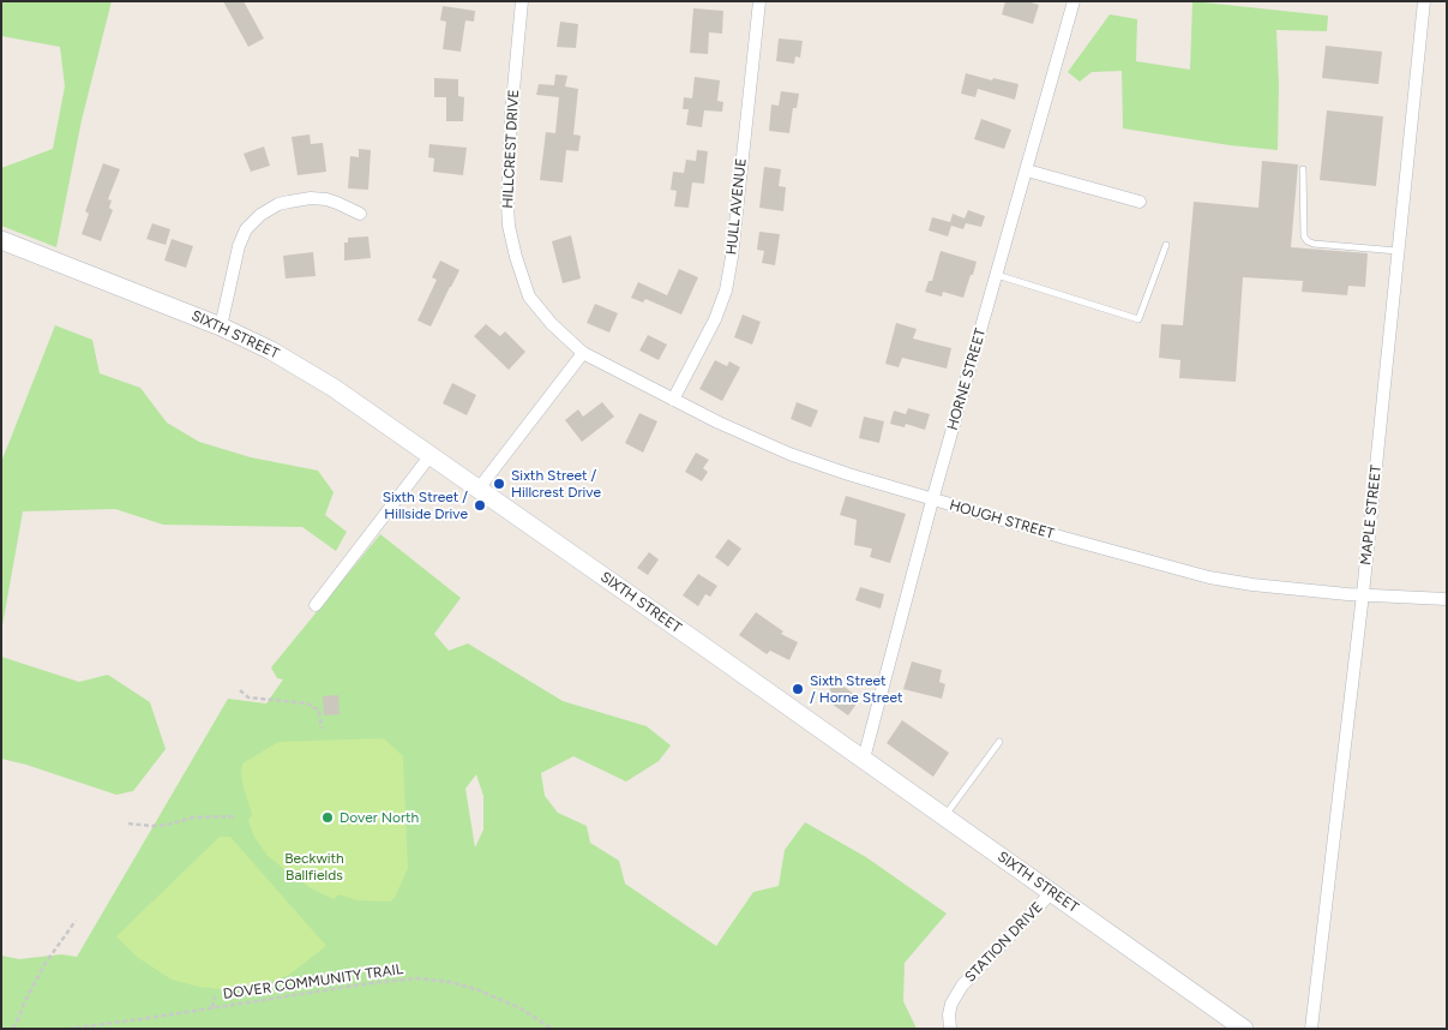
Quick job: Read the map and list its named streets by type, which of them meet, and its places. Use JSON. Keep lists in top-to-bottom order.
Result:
{
  "streets": {
    "main road": ["SIXTH STREET"],
    "street": [
      "HILLCREST DRIVE",
      "HULL AVENUE",
      "HORNE STREET",
      "MAPLE STREET",
      "HOUGH STREET",
      "STATION DRIVE"
    ],
    "path": ["DOVER COMMUNITY TRAIL"]
  },
  "crossings": [
    ["HILLCREST DRIVE", "HOUGH STREET"],
    ["HULL AVENUE", "HOUGH STREET"],
    ["SIXTH STREET", "HORNE STREET"],
    ["SIXTH STREET", "STATION DRIVE"],
    ["HORNE STREET", "HOUGH STREET"],
    ["MAPLE STREET", "HOUGH STREET"]
  ],
  "parks": ["Beckwith Ballfields"],
  "places": [
    "Sixth Street / Hillcrest Drive",
    "Sixth Street / Hillside Drive",
    "Sixth Street / Horne Street",
    "Dover North"
  ]
}
